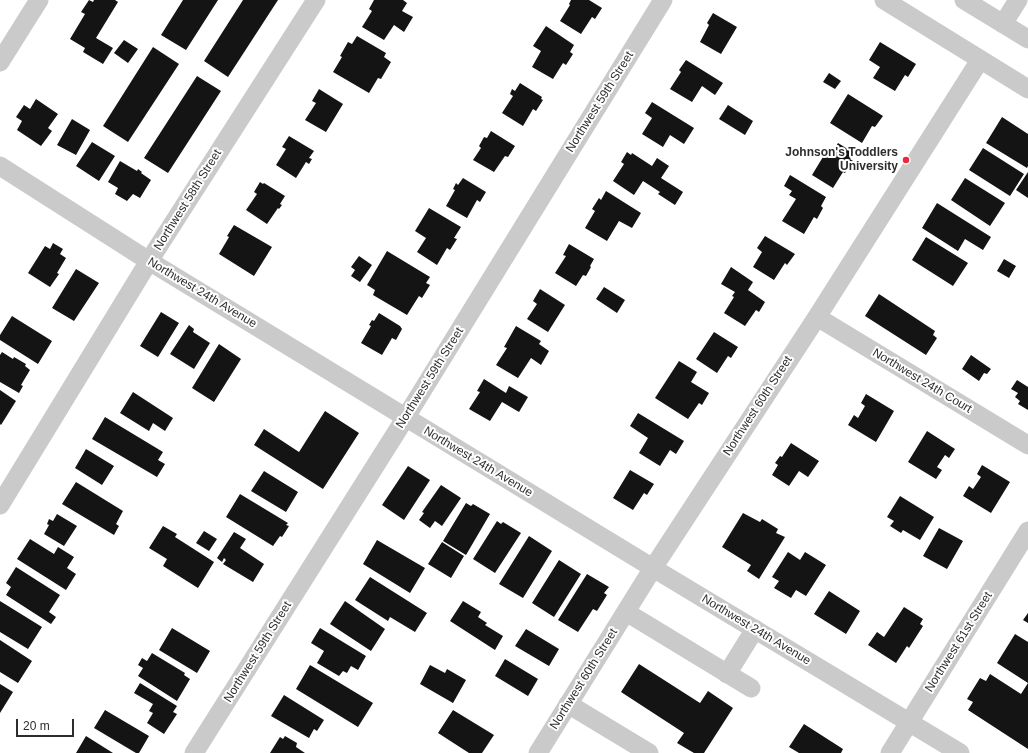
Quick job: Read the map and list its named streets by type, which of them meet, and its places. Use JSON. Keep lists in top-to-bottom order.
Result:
{
  "streets": {
    "street": [
      "Northwest 59th Street",
      "Northwest 58th Street",
      "Northwest 24th Avenue",
      "Northwest 24th Court",
      "Northwest 60th Street",
      "Northwest 61st Street"
    ]
  },
  "crossings": [
    ["Northwest 59th Street", "Northwest 24th Avenue"],
    ["Northwest 58th Street", "Northwest 24th Avenue"],
    ["Northwest 24th Avenue", "Northwest 60th Street"],
    ["Northwest 24th Avenue", "Northwest 61st Street"],
    ["Northwest 24th Court", "Northwest 60th Street"]
  ],
  "places": ["Johnson's Toddlers University"],
  "scale_bar": "20 m"
}
